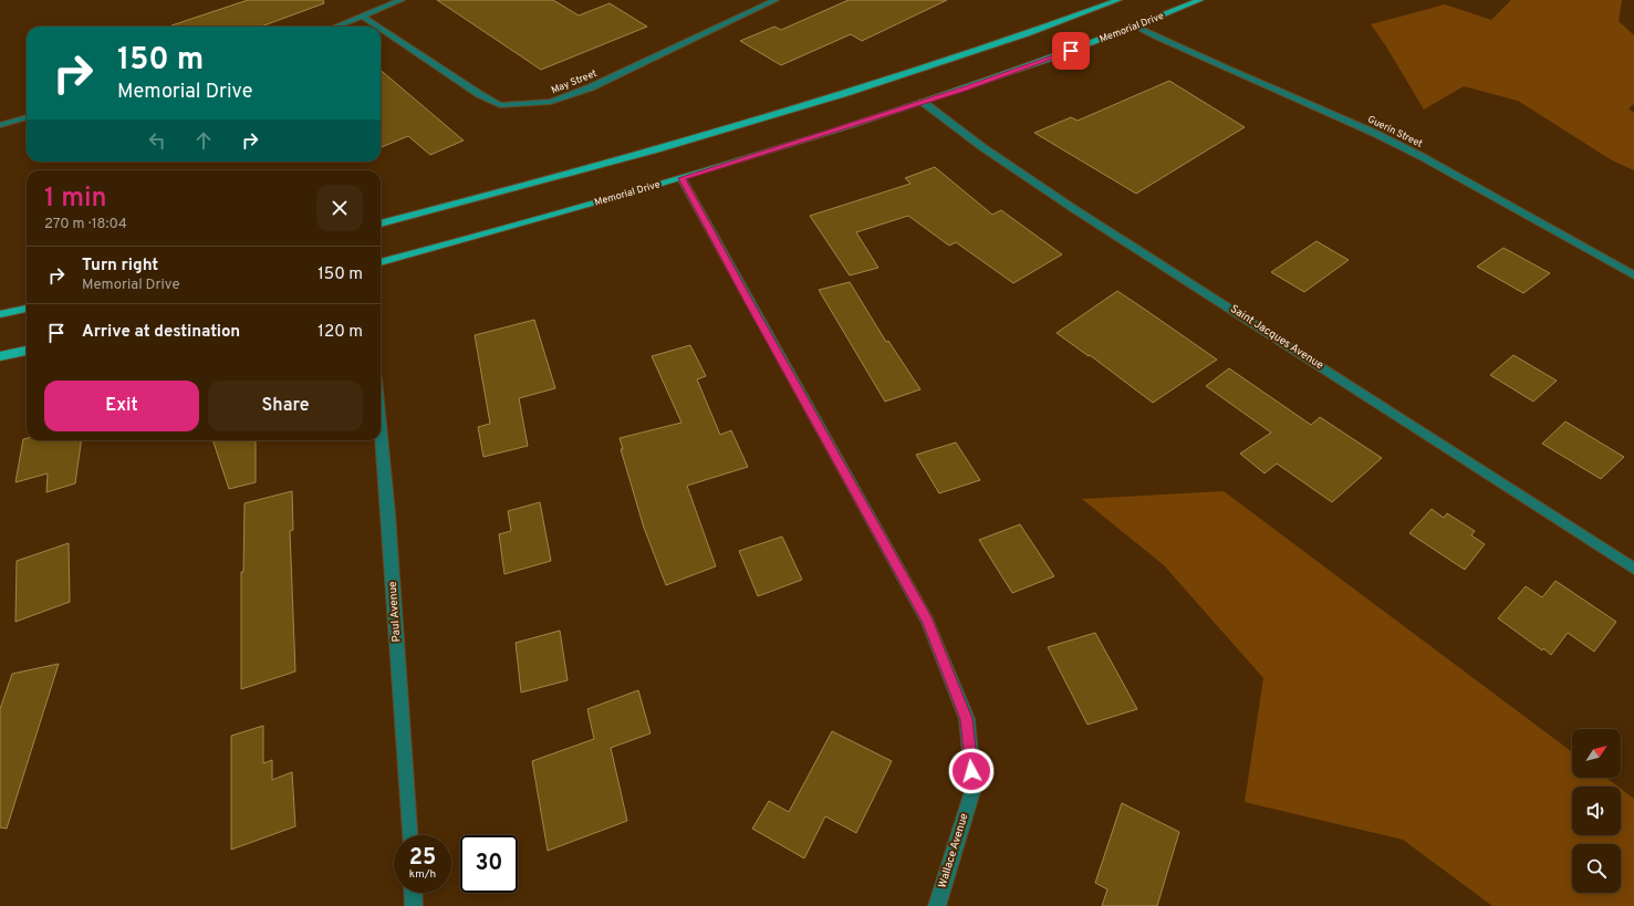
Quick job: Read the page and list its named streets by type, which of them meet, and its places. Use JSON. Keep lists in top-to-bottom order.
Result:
{
  "streets": {
    "main road": ["Memorial Drive"],
    "street": [
      "May Street",
      "Guerin Street",
      "Saint Jacques Avenue",
      "Paul Avenue",
      "Wallace Avenue"
    ]
  },
  "crossings": [
    ["Memorial Drive", "Guerin Street"],
    ["Memorial Drive", "Saint Jacques Avenue"],
    ["Memorial Drive", "Wallace Avenue"]
  ],
  "north": "top right",
  "page": {
    "turn": ["150 m", "Memorial Drive"],
    "heading": ["1 min", "270 m · 18:04"],
    "list": [
      {
        "name": "Turn right",
        "note": "Memorial Drive",
        "value": "150 m"
      },
      {
        "name": "Arrive at destination",
        "value": "120 m"
      }
    ],
    "buttons": ["Exit", "Share"],
    "speed": "25 km/h",
    "limit": "30"
  }
}
